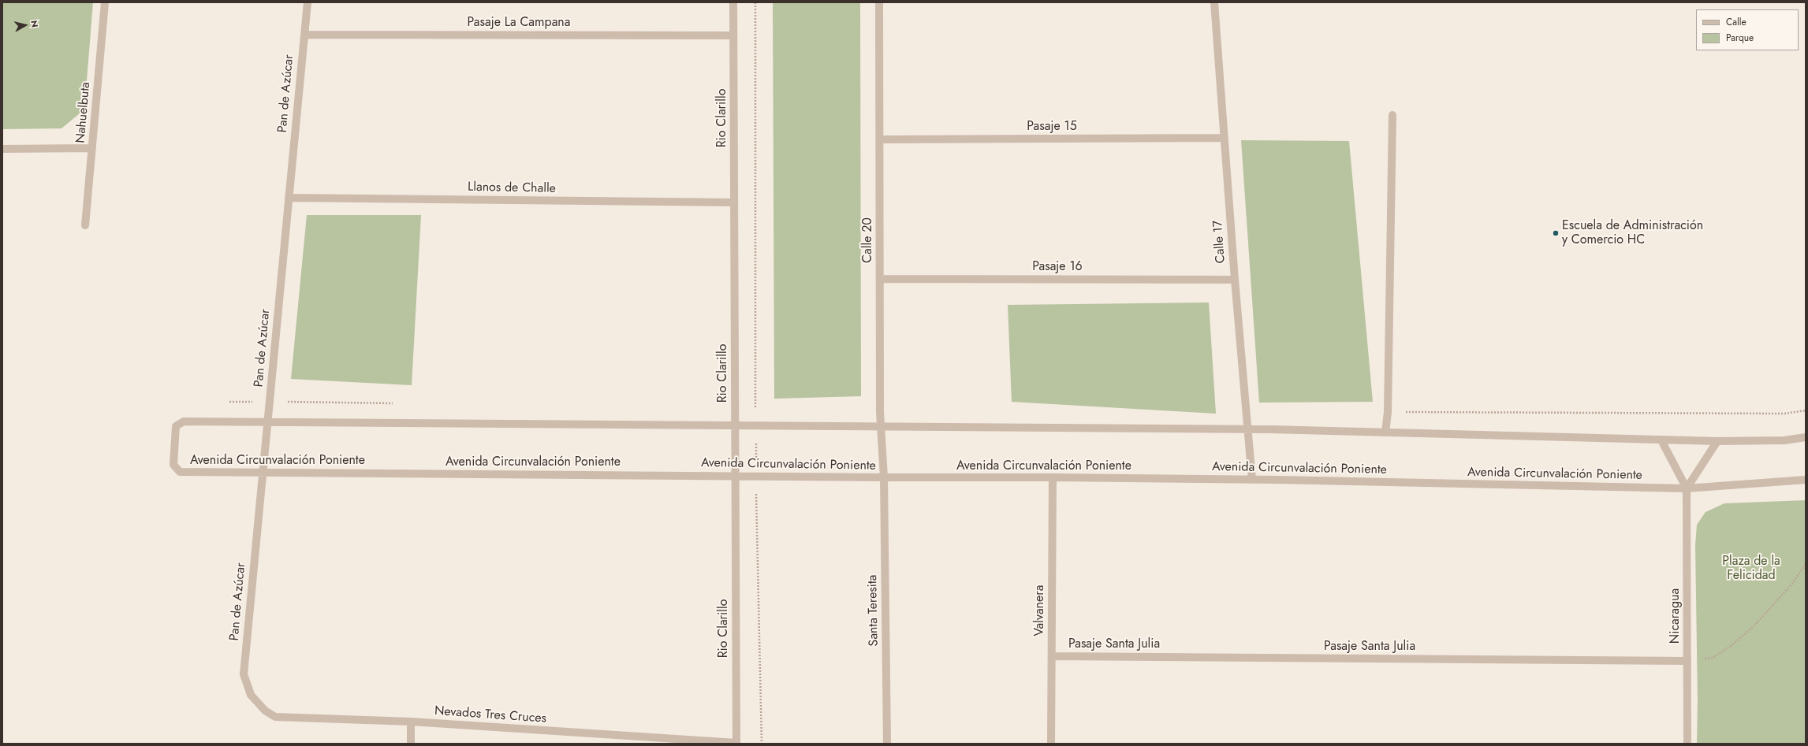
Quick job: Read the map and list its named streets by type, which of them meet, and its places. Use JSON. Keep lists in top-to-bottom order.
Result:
{
  "streets": {
    "street": [
      "Pasaje La Campana",
      "Pan de Azúcar",
      "Nahuelbuta",
      "Rio Clarillo",
      "Pasaje 15",
      "Llanos de Challe",
      "Calle 20",
      "Calle 17",
      "Pasaje 16",
      "Avenida Circunvalación Poniente",
      "Santa Teresita",
      "Valvanera",
      "Nicaragua",
      "Pasaje Santa Julia",
      "Nevados Tres Cruces"
    ]
  },
  "crossings": [
    ["Pasaje La Campana", "Pan de Azúcar"],
    ["Pasaje La Campana", "Rio Clarillo"],
    ["Pan de Azúcar", "Llanos de Challe"],
    ["Pan de Azúcar", "Avenida Circunvalación Poniente"],
    ["Pan de Azúcar", "Nevados Tres Cruces"],
    ["Rio Clarillo", "Llanos de Challe"],
    ["Rio Clarillo", "Avenida Circunvalación Poniente"],
    ["Rio Clarillo", "Nevados Tres Cruces"],
    ["Pasaje 15", "Calle 20"],
    ["Pasaje 15", "Calle 17"],
    ["Calle 20", "Pasaje 16"],
    ["Calle 20", "Avenida Circunvalación Poniente"],
    ["Calle 20", "Santa Teresita"],
    ["Calle 17", "Pasaje 16"],
    ["Calle 17", "Avenida Circunvalación Poniente"],
    ["Avenida Circunvalación Poniente", "Santa Teresita"],
    ["Avenida Circunvalación Poniente", "Valvanera"],
    ["Avenida Circunvalación Poniente", "Nicaragua"],
    ["Valvanera", "Pasaje Santa Julia"],
    ["Nicaragua", "Pasaje Santa Julia"]
  ],
  "parks": ["Plaza de la Felicidad"],
  "places": ["Escuela de Administración y Comercio HC"],
  "legend": ["Calle", "Parque"],
  "north": "right"
}
